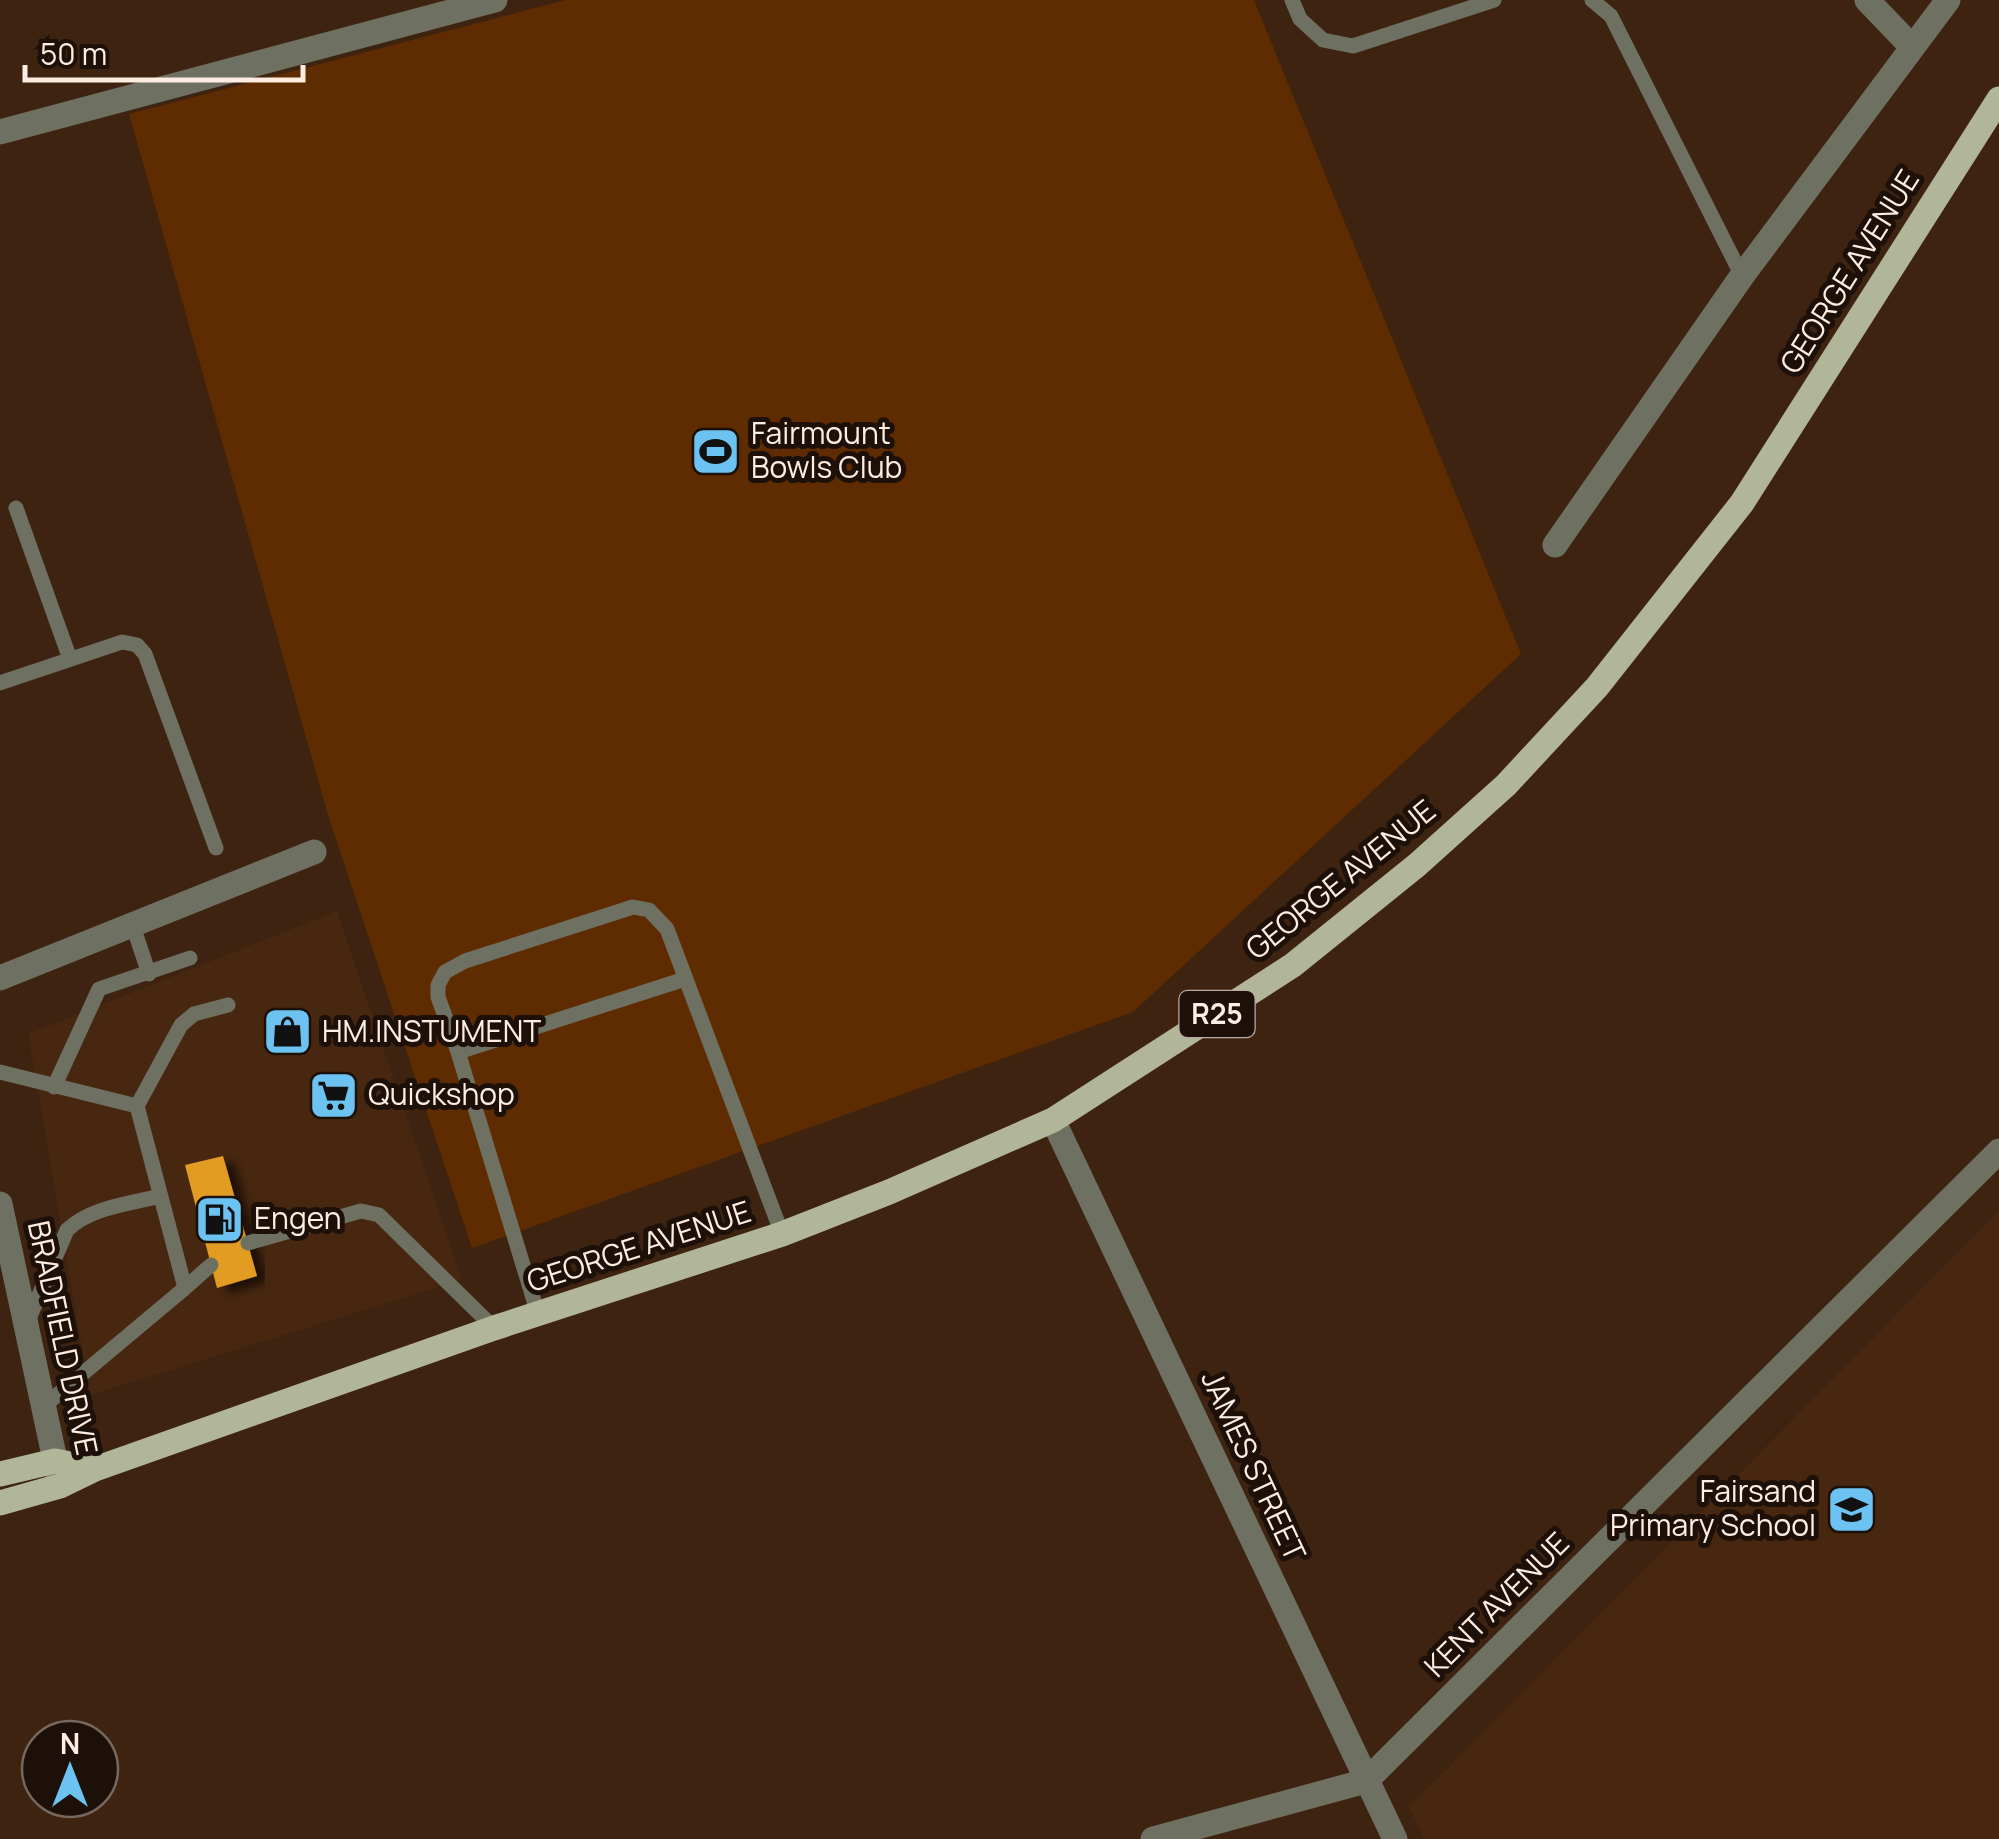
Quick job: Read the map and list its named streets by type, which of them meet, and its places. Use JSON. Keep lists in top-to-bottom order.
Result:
{
  "streets": {
    "main road": ["GEORGE AVENUE", "R25"],
    "street": ["BRADFIELD DRIVE", "JAMES STREET", "KENT AVENUE"]
  },
  "crossings": [
    ["GEORGE AVENUE", "BRADFIELD DRIVE"],
    ["GEORGE AVENUE", "JAMES STREET"],
    ["JAMES STREET", "KENT AVENUE"]
  ],
  "places": {
    "sports": ["Fairmount Bowls Club"],
    "shop": ["HM.INSTUMENT"],
    "supermarket": ["Quickshop"],
    "fuel station": ["Engen"],
    "school or university": ["Fairsand Primary School"]
  },
  "scale_bar": "50 m",
  "north": "top"
}
